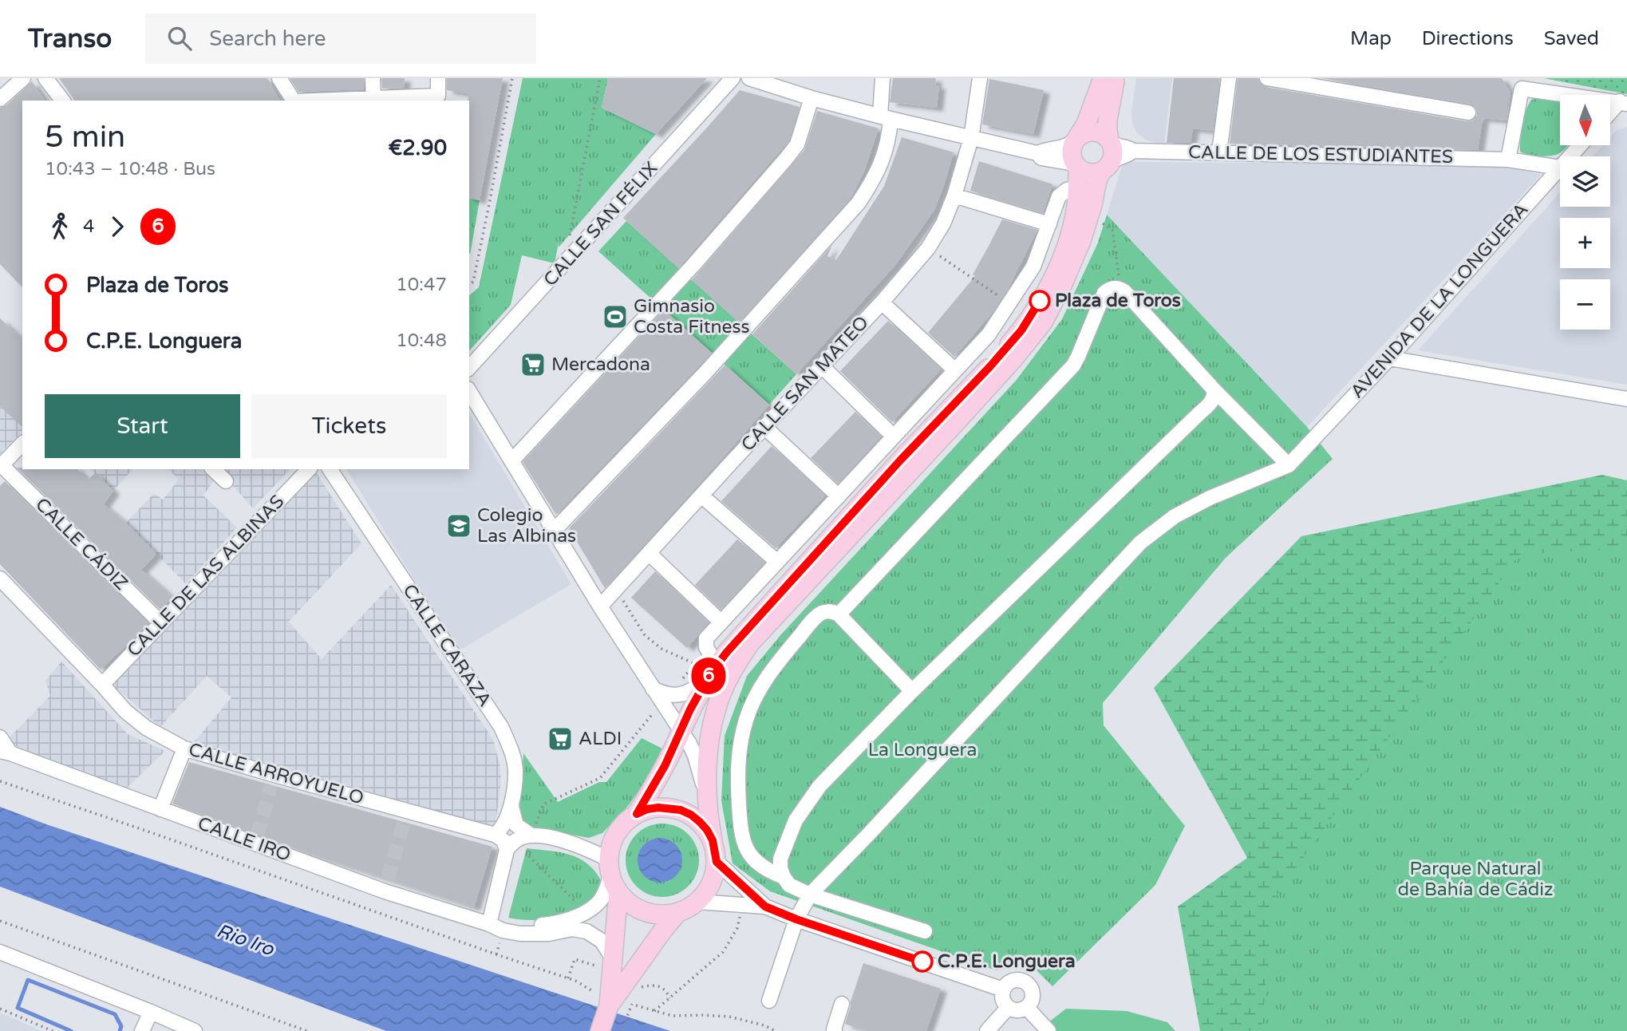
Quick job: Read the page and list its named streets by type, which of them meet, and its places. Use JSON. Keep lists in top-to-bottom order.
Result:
{
  "streets": {
    "street": [
      "CALLE DE LOS ESTUDIANTES",
      "CALLE SAN FÉLIX",
      "AVENIDA DE LA LONGUERA",
      "CALLE SAN MATEO",
      "CALLE CÁDIZ",
      "CALLE DE LAS ALBINAS",
      "CALLE CARAZA",
      "CALLE ARROYUELO",
      "CALLE IRO"
    ]
  },
  "crossings": [
    ["CALLE DE LOS ESTUDIANTES", "AVENIDA DE LA LONGUERA"],
    ["CALLE CÁDIZ", "CALLE DE LAS ALBINAS"],
    ["CALLE DE LAS ALBINAS", "CALLE ARROYUELO"],
    ["CALLE CARAZA", "CALLE ARROYUELO"]
  ],
  "water": ["Rio Iro"],
  "parks": ["La Longuera", "Parque Natural de Bahía de Cádiz"],
  "places": {
    "other": ["Plaza de Toros", "C.P.E. Longuera"],
    "sports": ["Gimnasio Costa Fitness"],
    "supermarket": ["Mercadona", "ALDI"],
    "school or university": ["Colegio Las Albinas"]
  },
  "lines": ["bus line 6"],
  "north": "bottom",
  "page": {
    "header": "Transo",
    "search": "Search here",
    "nav": ["Map", "Directions", "Saved"],
    "on_map": "6",
    "map_buttons": ["+", "−"],
    "heading": ["5 min", "10:43 – 10:48 · Bus", "€2.90"],
    "legs": ["4", "6"],
    "list": [
      {
        "name": "Plaza de Toros",
        "value": "10:47"
      },
      {
        "name": "C.P.E. Longuera",
        "value": "10:48"
      }
    ],
    "buttons": ["Start", "Tickets"]
  }
}
